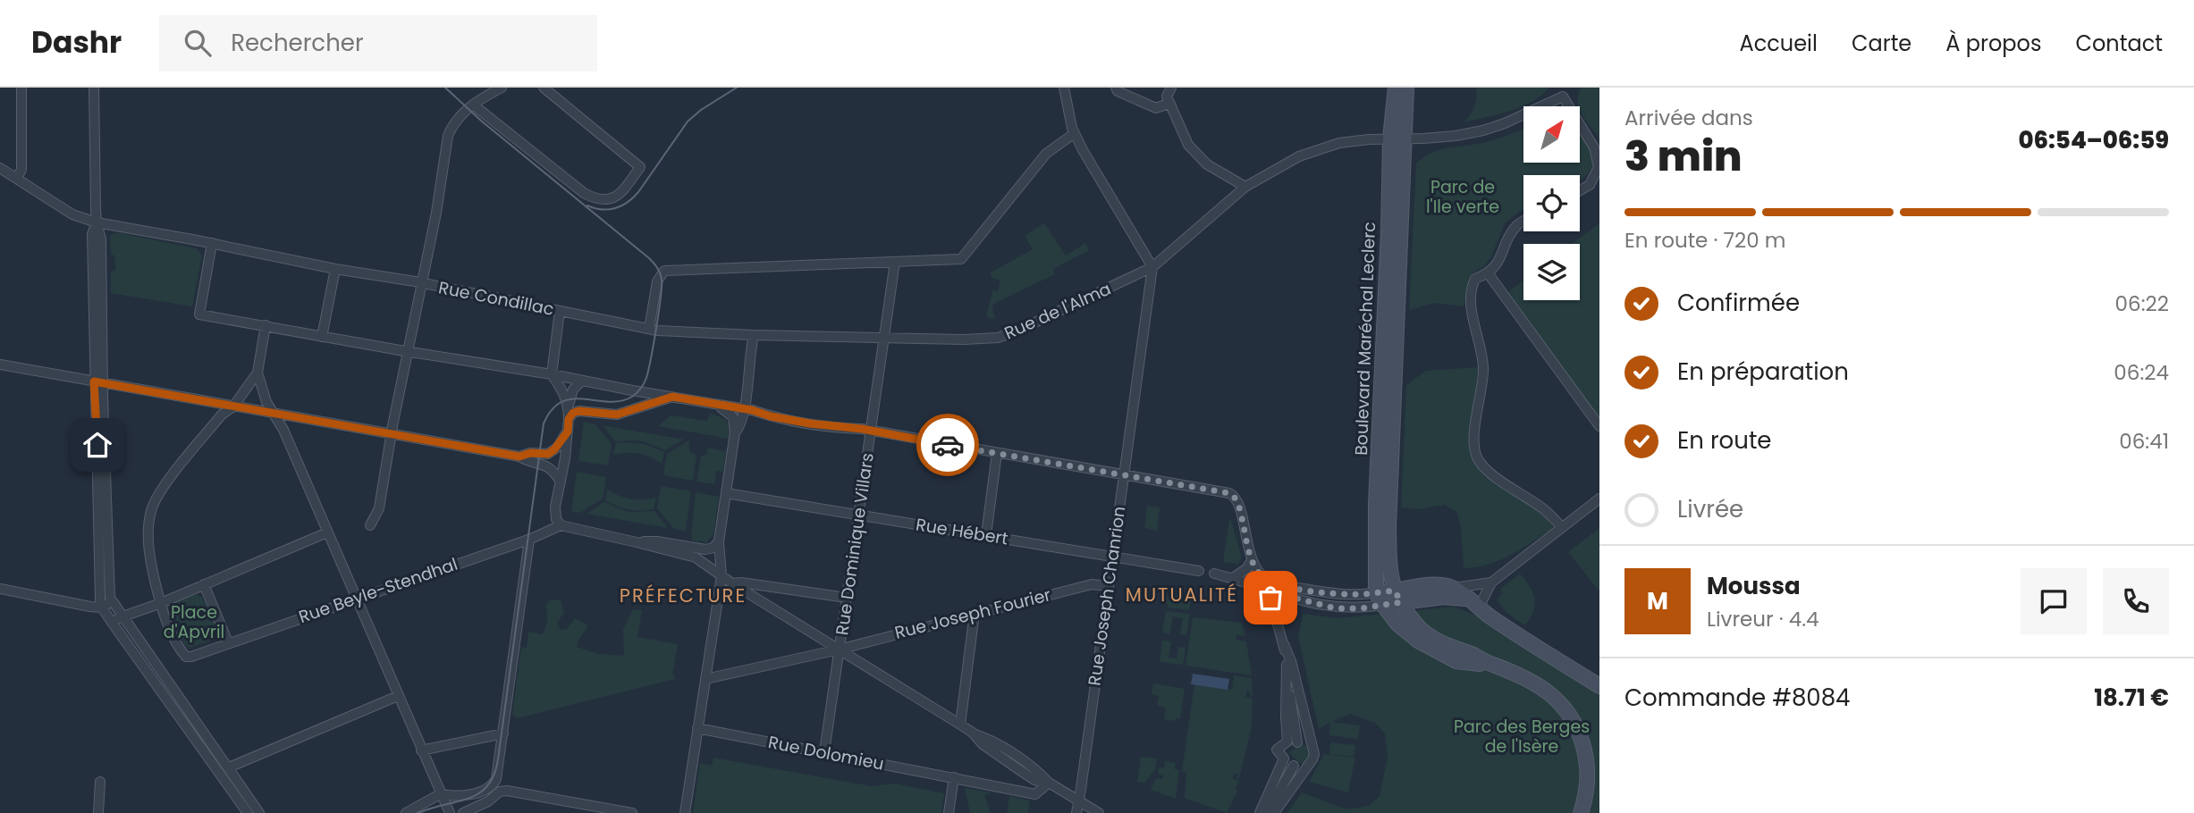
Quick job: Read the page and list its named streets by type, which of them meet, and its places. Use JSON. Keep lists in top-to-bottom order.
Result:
{
  "streets": {
    "main road": ["Boulevard Maréchal Leclerc"],
    "street": [
      "Rue Condillac",
      "Rue de l'Alma",
      "Rue Hébert",
      "Rue Dominique Villars",
      "Rue Beyle-Stendhal",
      "Rue Joseph Chanrion",
      "Rue Joseph Fourier",
      "Rue Dolomieu"
    ]
  },
  "crossings": [
    ["Rue Condillac", "Rue de l'Alma"],
    ["Rue de l'Alma", "Boulevard Maréchal Leclerc"],
    ["Rue de l'Alma", "Rue Dominique Villars"],
    ["Rue de l'Alma", "Rue Joseph Chanrion"],
    ["Rue Hébert", "Rue Dominique Villars"],
    ["Rue Hébert", "Rue Joseph Chanrion"],
    ["Rue Dominique Villars", "Rue Joseph Fourier"],
    ["Rue Dominique Villars", "Rue Dolomieu"],
    ["Rue Joseph Chanrion", "Rue Joseph Fourier"]
  ],
  "districts": ["MUTUALITÉ", "PRÉFECTURE"],
  "parks": ["Parc de l'Ile verte", "Place d'Apvril", "Parc des Berges de l'Isère"],
  "north": "top right",
  "page": {
    "header": "Dashr",
    "search": "Rechercher",
    "nav": [
      "Accueil",
      "Carte",
      "À propos",
      "Contact"
    ],
    "heading": ["3 min", "Arrivée dans", "06:54–06:59"],
    "panel": [
      "Moussa",
      "Livreur · 4.4",
      "Commande #8084",
      "18.71 €"
    ],
    "bar": "En route · 720 m",
    "list": [
      ["Confirmée", "06:22"],
      ["En préparation", "06:24"],
      ["En route", "06:41"],
      "Livrée"
    ],
    "round": "M"
  }
}
